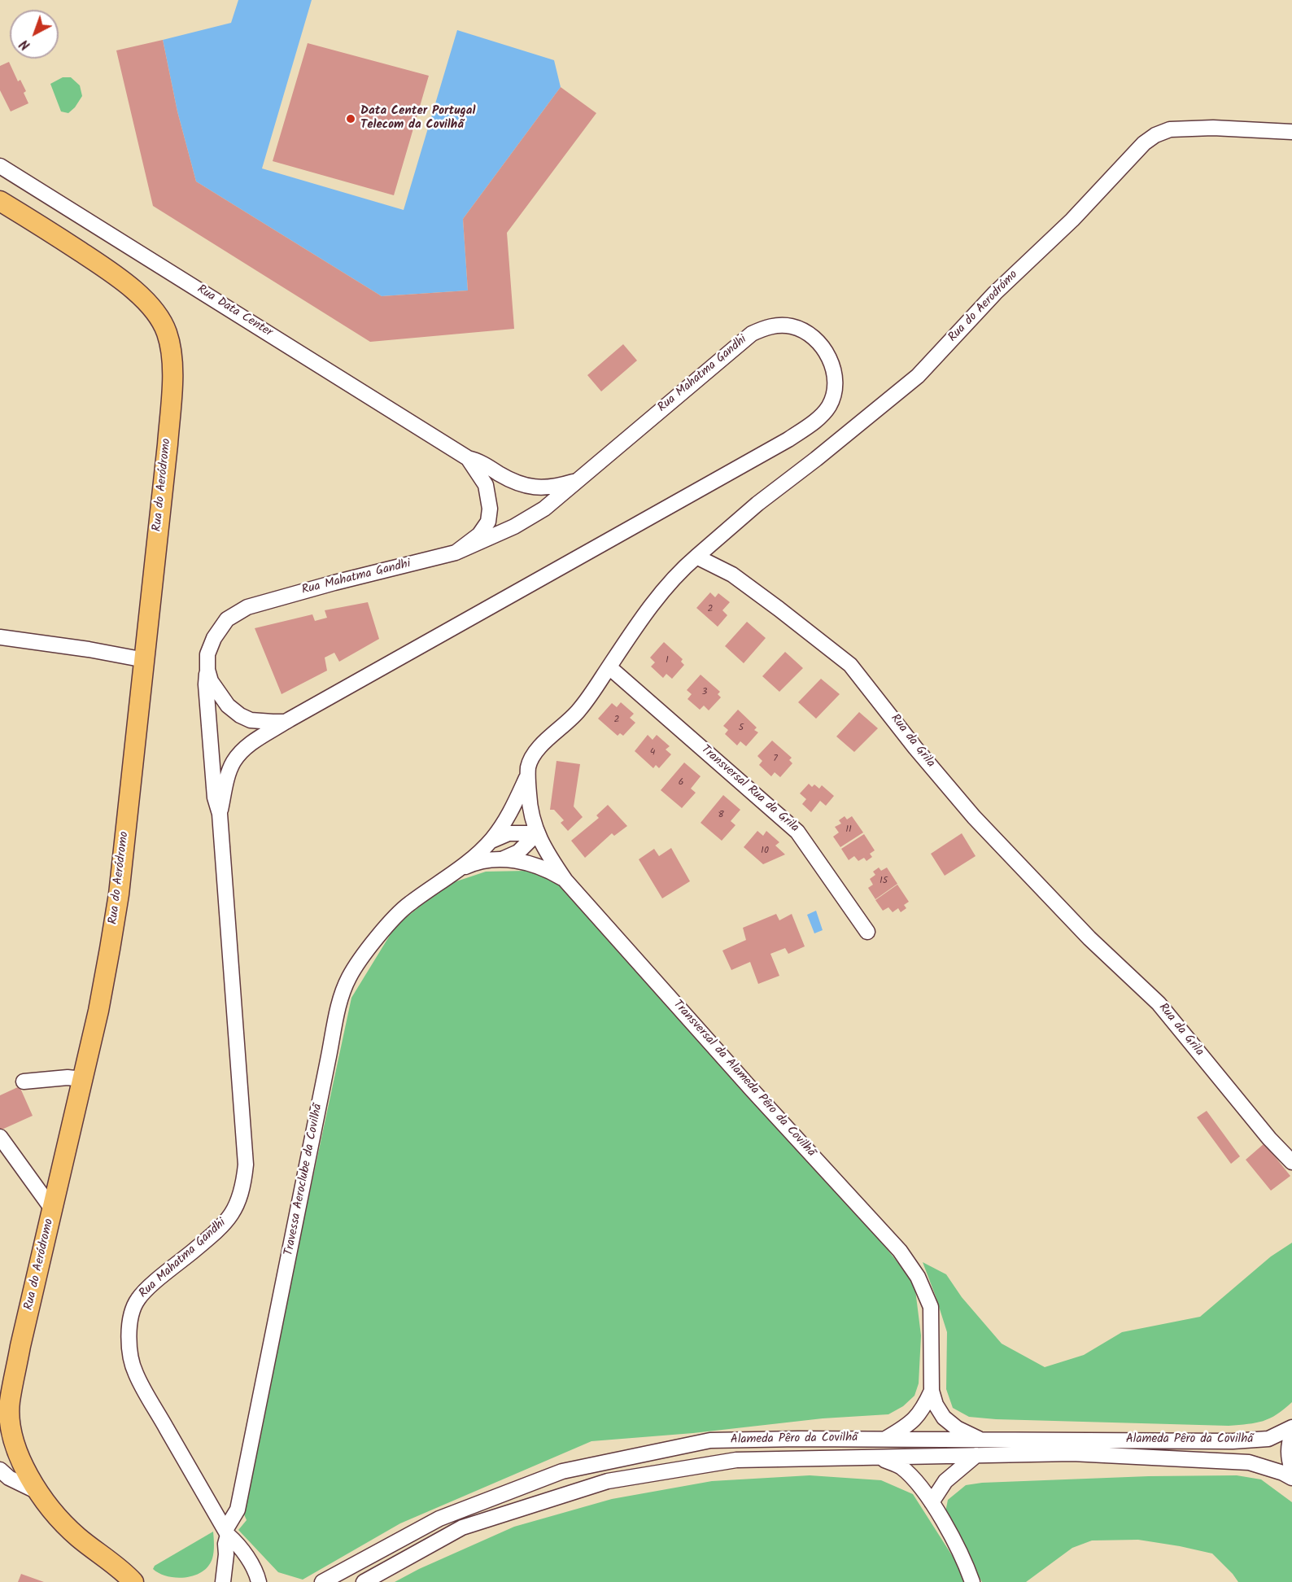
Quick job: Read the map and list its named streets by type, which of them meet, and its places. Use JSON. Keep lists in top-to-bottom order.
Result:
{
  "streets": {
    "main road": ["Rua do Aeródromo"],
    "street": [
      "Rua do Aerodrómo",
      "Rua Data Center",
      "Rua Mahatma Gandhi",
      "Rua da Grila",
      "Transversal Rua da Grila",
      "Transversal da Alameda Pêro da Covilhã",
      "Travessa Aeroclube da Covilhã",
      "Alameda Pêro da Covilhã"
    ]
  },
  "crossings": [
    ["Rua do Aerodrómo", "Rua da Grila"],
    ["Rua Data Center", "Rua Mahatma Gandhi"],
    ["Rua Mahatma Gandhi", "Travessa Aeroclube da Covilhã"],
    ["Transversal da Alameda Pêro da Covilhã", "Travessa Aeroclube da Covilhã"],
    ["Transversal da Alameda Pêro da Covilhã", "Alameda Pêro da Covilhã"]
  ],
  "places": ["Data Center Portugal Telecom da Covilhã"],
  "house_numbers": [
    "2",
    "1",
    "3",
    "2",
    "5",
    "4",
    "7",
    "6",
    "8",
    "11",
    "10",
    "15"
  ],
  "north": "bottom left"
}
